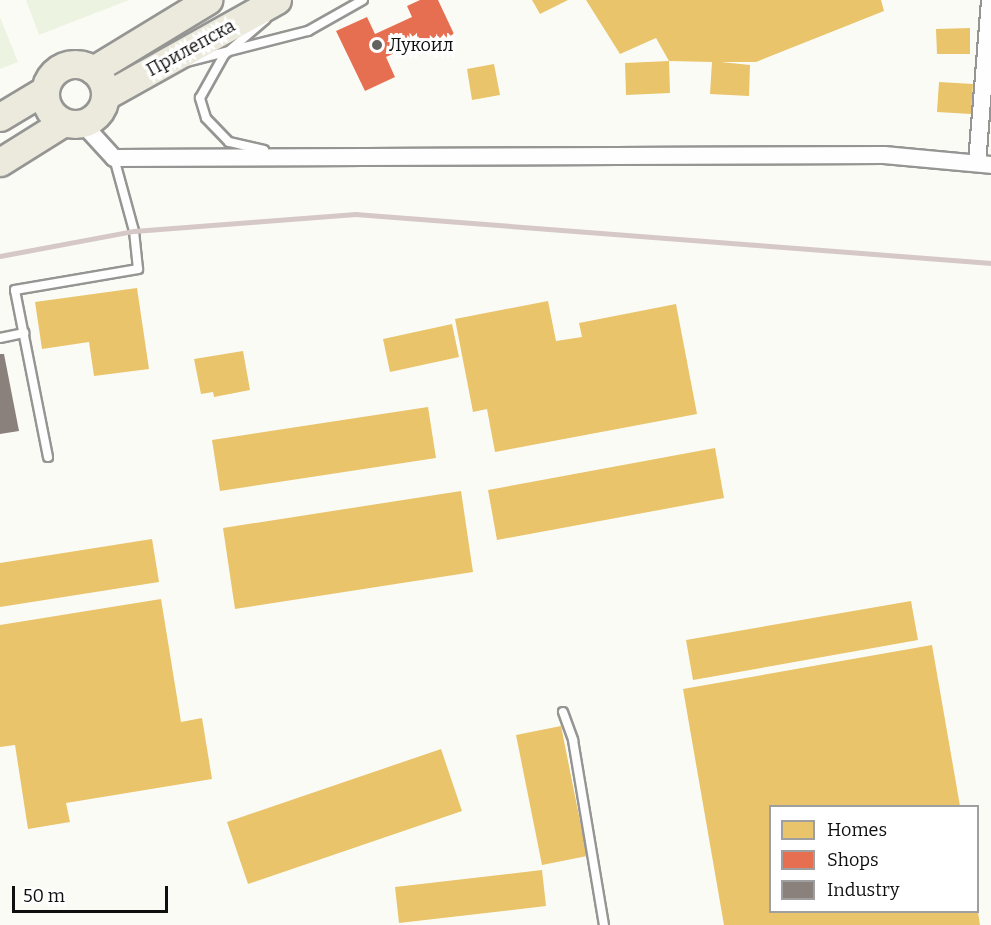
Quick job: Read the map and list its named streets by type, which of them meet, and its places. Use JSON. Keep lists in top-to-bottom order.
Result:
{
  "streets": {
    "main road": ["Прилепска"]
  },
  "places": ["Лукоил"],
  "legend": ["Homes", "Shops", "Industry"],
  "scale_bar": "50 m"
}
